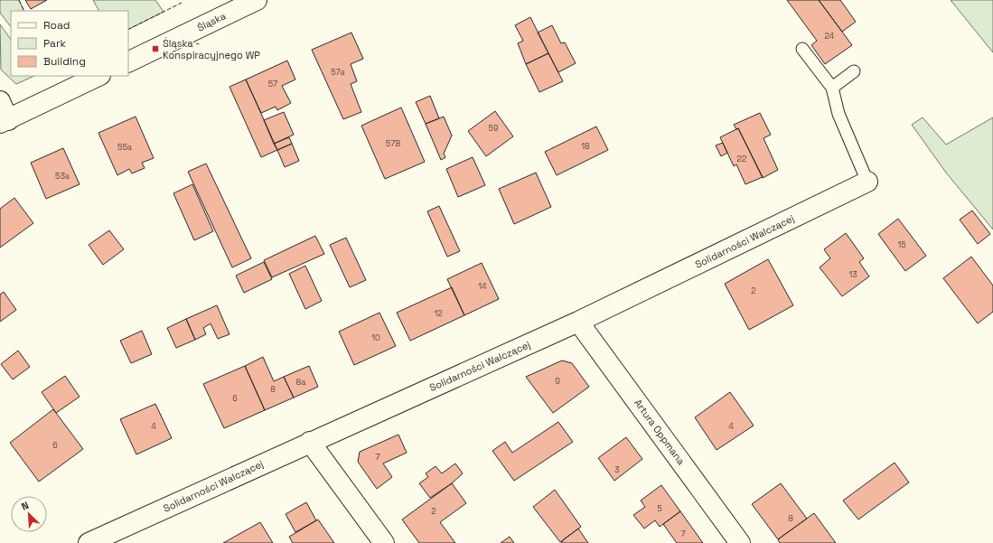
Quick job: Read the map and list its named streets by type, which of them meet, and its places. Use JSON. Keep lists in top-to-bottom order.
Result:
{
  "streets": {
    "street": ["Śląska", "Solidarności Walczącej", "Artura Oppmana"]
  },
  "crossings": [
    ["Solidarności Walczącej", "Artura Oppmana"]
  ],
  "places": {
    "transit": ["Śląska - Konspiracyjnego WP"]
  },
  "house_numbers": [
    "24",
    "57a",
    "57",
    "59",
    "57B",
    "18",
    "55a",
    "22",
    "53a",
    "15",
    "13",
    "14",
    "2",
    "12",
    "10",
    "9",
    "8a",
    "8",
    "6",
    "4",
    "4",
    "6",
    "7",
    "3",
    "5",
    "2",
    "8",
    "7"
  ],
  "legend": ["Road", "Park", "Building"],
  "north": "top left"
}
